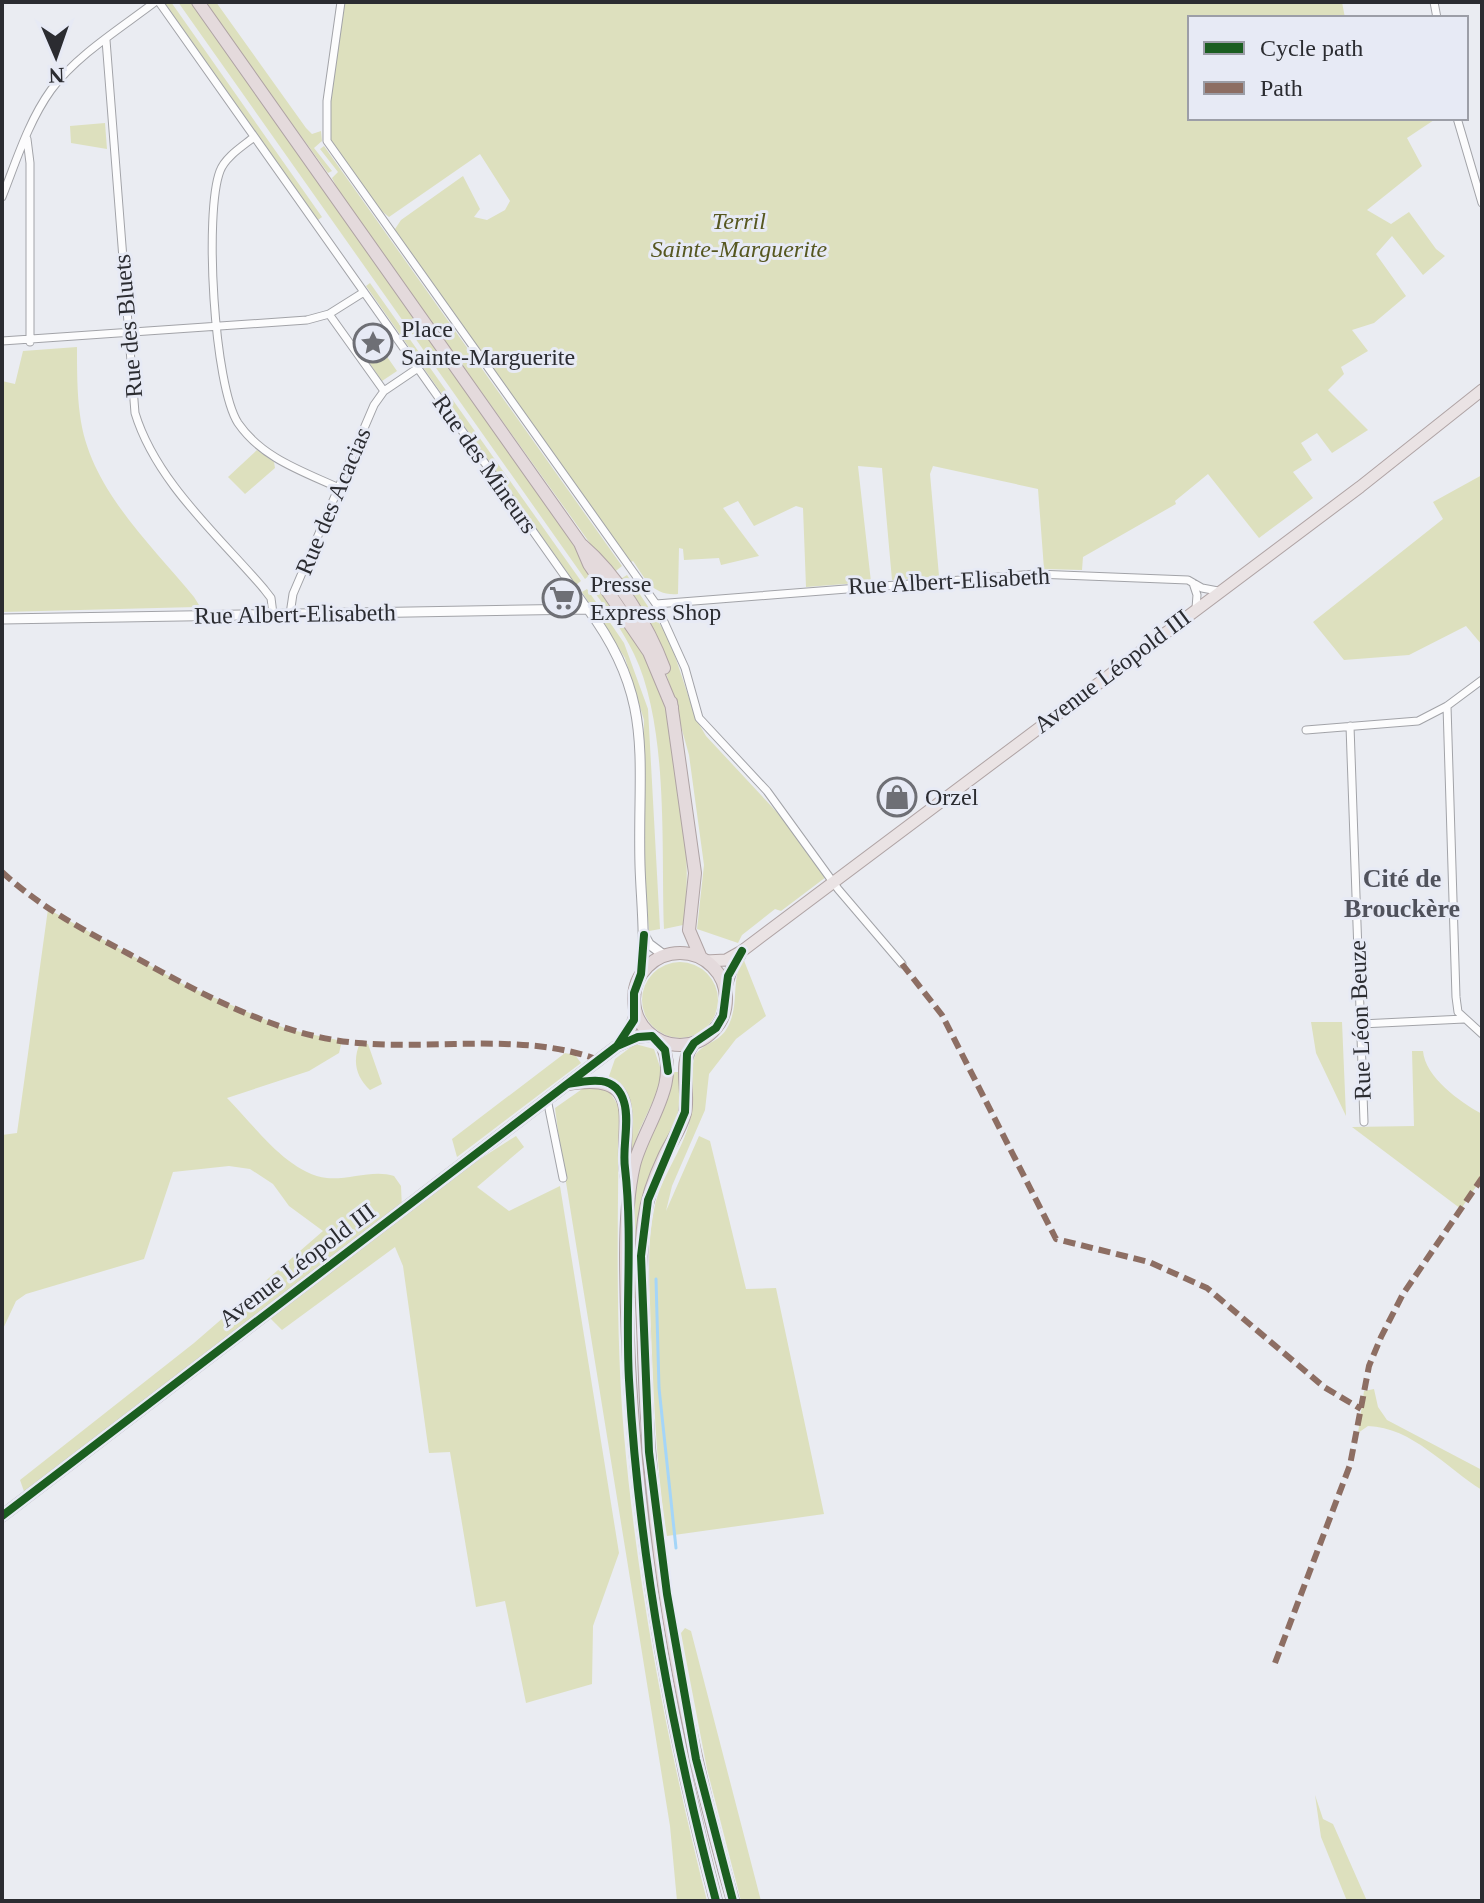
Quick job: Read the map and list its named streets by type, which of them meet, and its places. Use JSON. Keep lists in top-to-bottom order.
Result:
{
  "streets": {
    "main road": ["Avenue Léopold III"],
    "street": [
      "Rue des Bluets",
      "Rue des Mineurs",
      "Rue des Acacias",
      "Rue Albert-Elisabeth",
      "Rue Léon Beuze"
    ]
  },
  "crossings": [
    ["Rue des Bluets", "Rue Albert-Elisabeth"],
    ["Rue des Mineurs", "Rue Albert-Elisabeth"],
    ["Rue des Mineurs", "Avenue Léopold III"],
    ["Rue des Acacias", "Rue Albert-Elisabeth"],
    ["Rue Albert-Elisabeth", "Avenue Léopold III"]
  ],
  "districts": ["Cité de Brouckère"],
  "parks": ["Terril Sainte-Marguerite"],
  "places": {
    "place": ["Place Sainte-Marguerite"],
    "supermarket": ["Presse Express Shop"],
    "shop": ["Orzel"]
  },
  "legend": ["Cycle path", "Path"],
  "north": "bottom"
}
